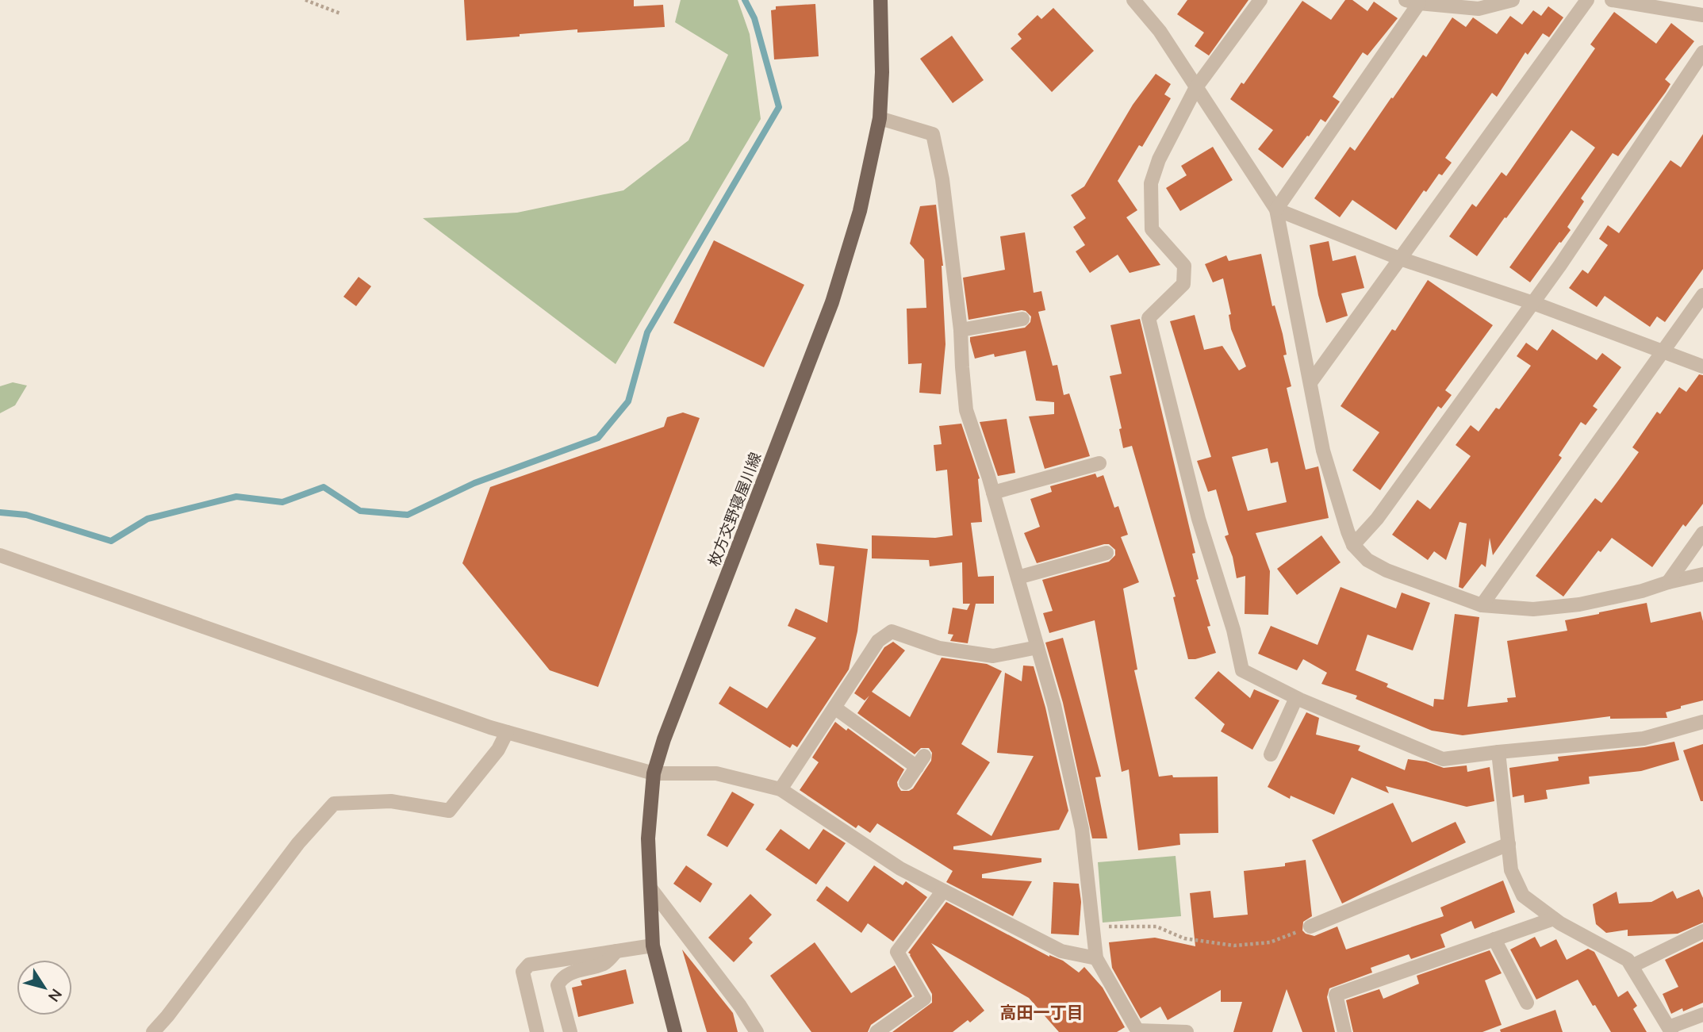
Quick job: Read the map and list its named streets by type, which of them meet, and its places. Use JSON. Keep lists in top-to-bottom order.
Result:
{
  "streets": {
    "main road": ["枚方交野寝屋川線"]
  },
  "districts": ["高田一丁目"],
  "north": "bottom right"
}
